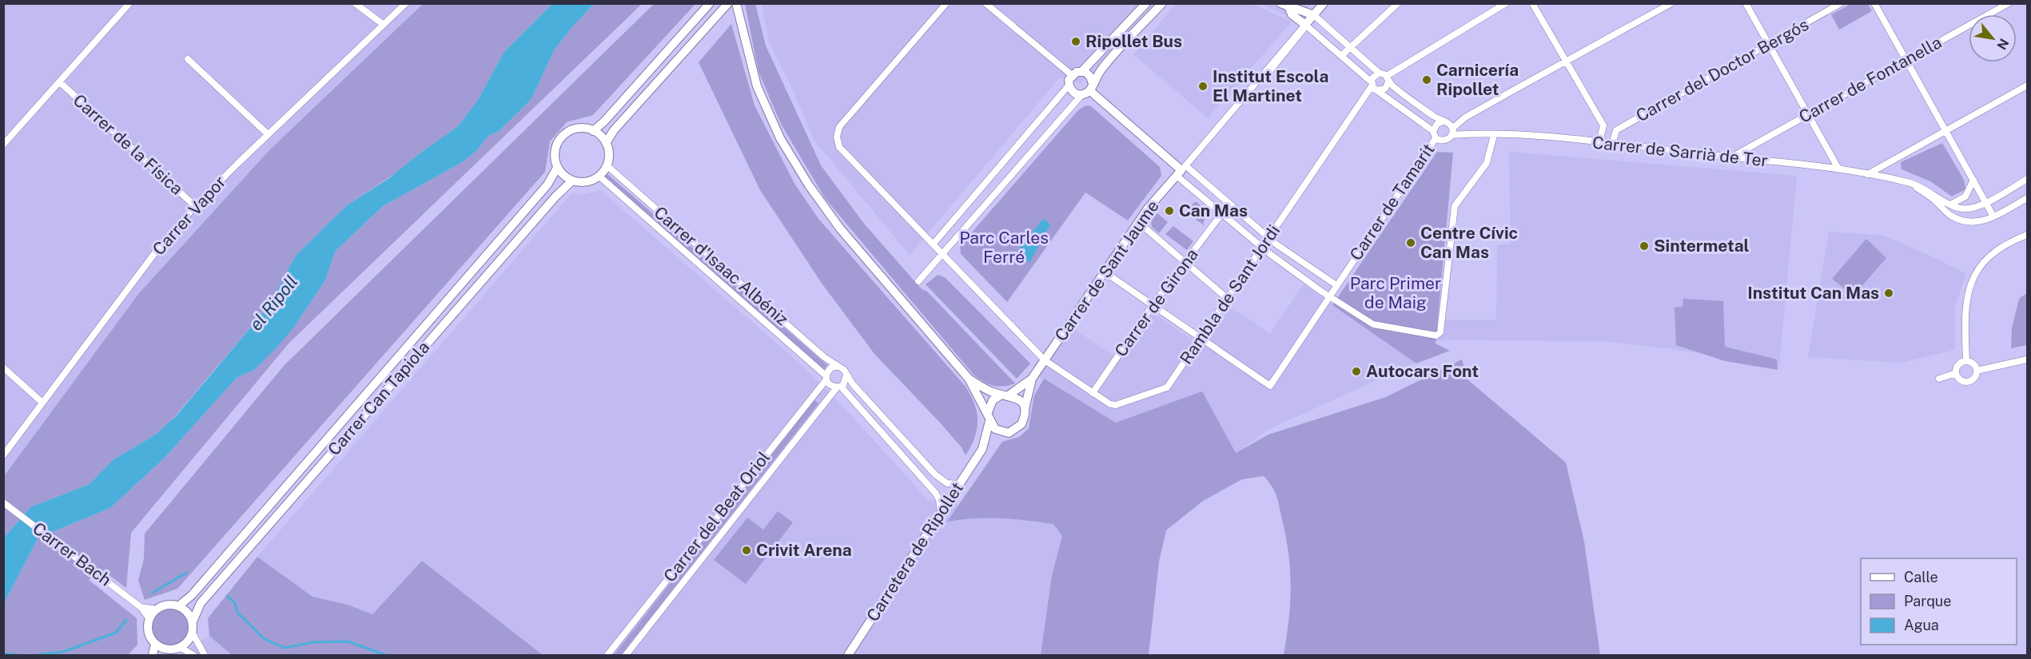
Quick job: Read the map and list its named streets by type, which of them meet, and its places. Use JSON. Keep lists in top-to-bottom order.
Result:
{
  "streets": {
    "street": [
      "Carrer del Doctor Bergós",
      "Carrer de Fontanella",
      "Carrer de la Física",
      "Carrer de Sarrià de Ter",
      "Carrer de Tamarit",
      "Carrer Vapor",
      "Carrer d'Isaac Albéniz",
      "Carrer de Sant Jaume",
      "Rambla de Sant Jordi",
      "Carrer de Girona",
      "Carrer Can Tapiola",
      "Carrer del Beat Oriol",
      "Carretera de Ripollet",
      "Carrer Bach"
    ]
  },
  "crossings": [
    ["Carrer del Doctor Bergós", "Carrer de Sarrià de Ter"],
    ["Carrer de Fontanella", "Carrer de Sarrià de Ter"],
    ["Carrer de la Física", "Carrer Vapor"],
    ["Carrer de Sarrià de Ter", "Carrer de Tamarit"],
    ["Carrer de Tamarit", "Rambla de Sant Jordi"],
    ["Carrer d'Isaac Albéniz", "Carrer Can Tapiola"],
    ["Carrer d'Isaac Albéniz", "Carrer del Beat Oriol"],
    ["Carrer d'Isaac Albéniz", "Carretera de Ripollet"],
    ["Carrer de Sant Jaume", "Rambla de Sant Jordi"],
    ["Carrer de Sant Jaume", "Carretera de Ripollet"],
    ["Rambla de Sant Jordi", "Carrer de Girona"],
    ["Carrer Can Tapiola", "Carrer Bach"]
  ],
  "water": ["el Ripoll"],
  "parks": ["Parc Carles Ferré", "Parc Primer de Maig"],
  "places": [
    "Ripollet Bus",
    "Carnicería Ripollet",
    "Institut Escola El Martinet",
    "Can Mas",
    "Centre Cívic Can Mas",
    "Sintermetal",
    "Institut Can Mas",
    "Autocars Font",
    "Crivit Arena"
  ],
  "legend": ["Calle", "Parque", "Agua"],
  "north": "bottom right"
}
